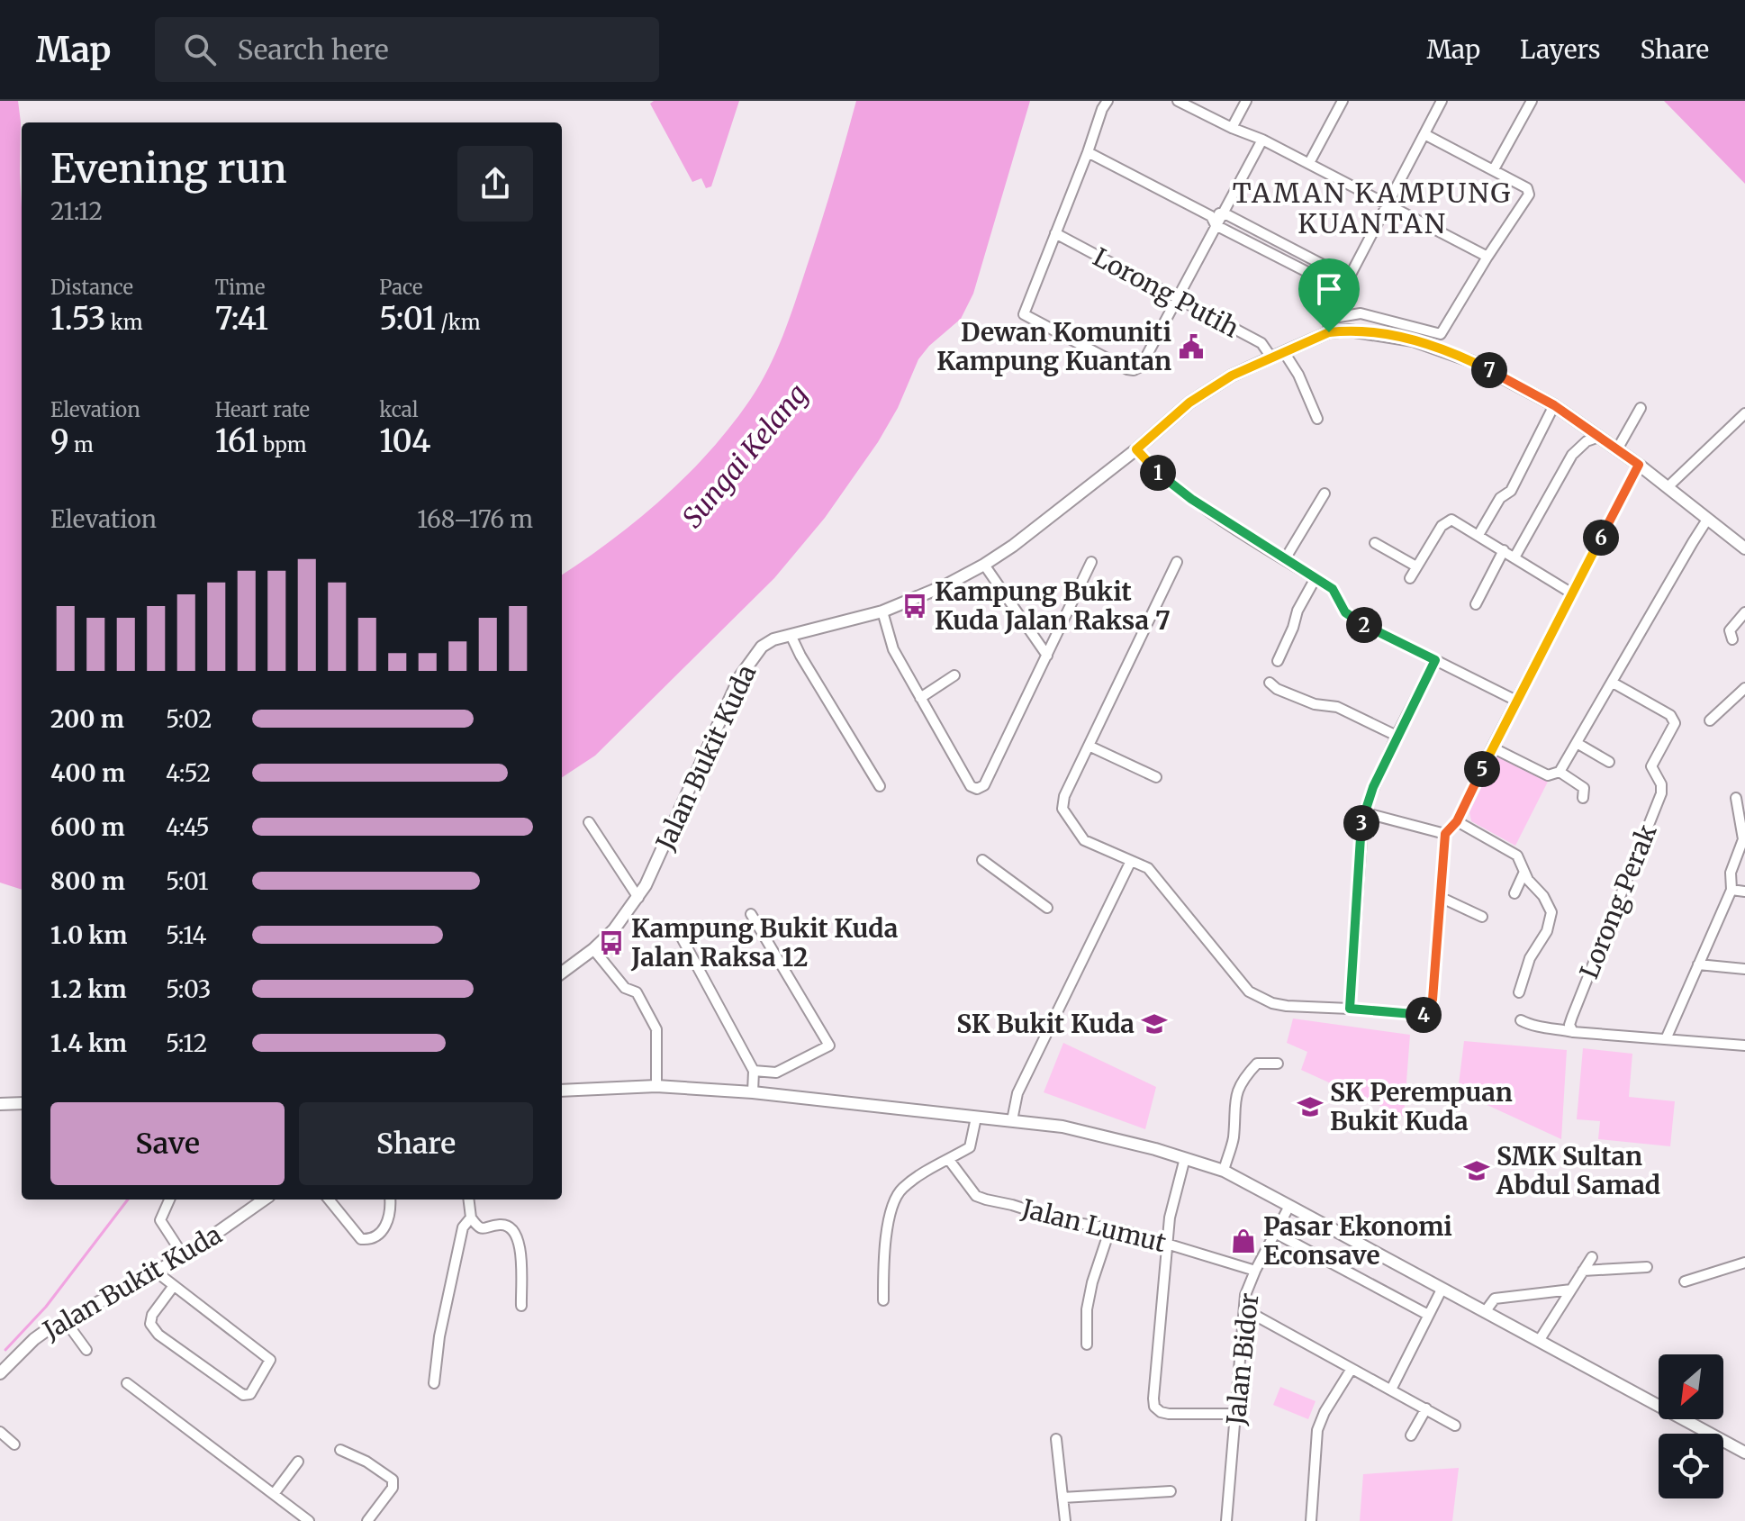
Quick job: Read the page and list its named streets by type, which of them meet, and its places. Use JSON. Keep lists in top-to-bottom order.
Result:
{
  "streets": {
    "street": [
      "Lorong Putih",
      "Jalan Bukit Kuda",
      "Lorong Perak",
      "Jalan Lumut",
      "Jalan Bidor"
    ]
  },
  "crossings": [
    ["Lorong Putih", "Jalan Bukit Kuda"],
    ["Jalan Lumut", "Jalan Bidor"]
  ],
  "districts": ["TAMAN KAMPUNG KUANTAN"],
  "water": ["Sungai Kelang"],
  "places": {
    "public building": ["Dewan Komuniti Kampung Kuantan"],
    "bus stop": ["Kampung Bukit Kuda Jalan Raksa 7", "Kampung Bukit Kuda Jalan Raksa 12"],
    "school or university": ["SK Bukit Kuda", "SK Perempuan Bukit Kuda", "SMK Sultan Abdul Samad"],
    "shop": ["Pasar Ekonomi Econsave"]
  },
  "north": "bottom left",
  "page": {
    "header": "Map",
    "search": "Search here",
    "nav": ["Map", "Layers", "Share"],
    "heading": ["Evening run", "21:12"],
    "stats": [
      ["Distance", "1.53 km"],
      ["Time", "7:41"],
      ["Pace", "5:01 /km"],
      ["Elevation", "9 m"],
      ["Heart rate", "161 bpm"],
      ["kcal", "104"]
    ],
    "pins": [
      "7",
      "1",
      "6",
      "2",
      "5",
      "3",
      "4"
    ],
    "chart": ["Elevation", "168–176 m"],
    "list": [
      {
        "name": "200 m",
        "note": "5:02"
      },
      {
        "name": "400 m",
        "note": "4:52"
      },
      {
        "name": "600 m",
        "note": "4:45"
      },
      {
        "name": "800 m",
        "note": "5:01"
      },
      {
        "name": "1.0 km",
        "note": "5:14"
      },
      {
        "name": "1.2 km",
        "note": "5:03"
      },
      {
        "name": "1.4 km",
        "note": "5:12"
      }
    ],
    "buttons": ["Save", "Share"]
  }
}
